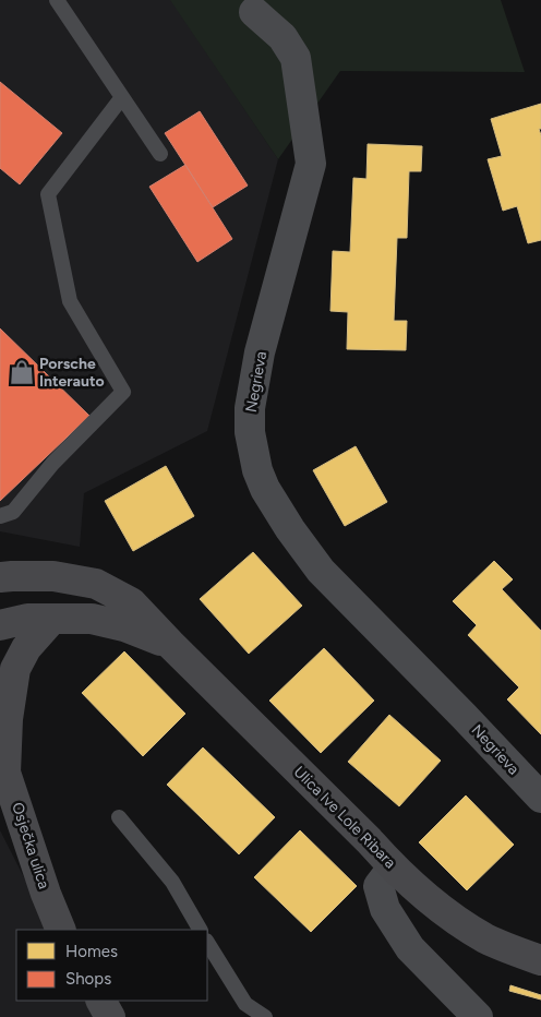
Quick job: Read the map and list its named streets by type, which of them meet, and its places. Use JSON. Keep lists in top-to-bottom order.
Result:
{
  "streets": {
    "street": ["Negrieva", "Ulica Ive Lole Ribara", "Osječka ulica"]
  },
  "places": {
    "shop": ["Porsche Interauto"]
  },
  "legend": ["Homes", "Shops"]
}
